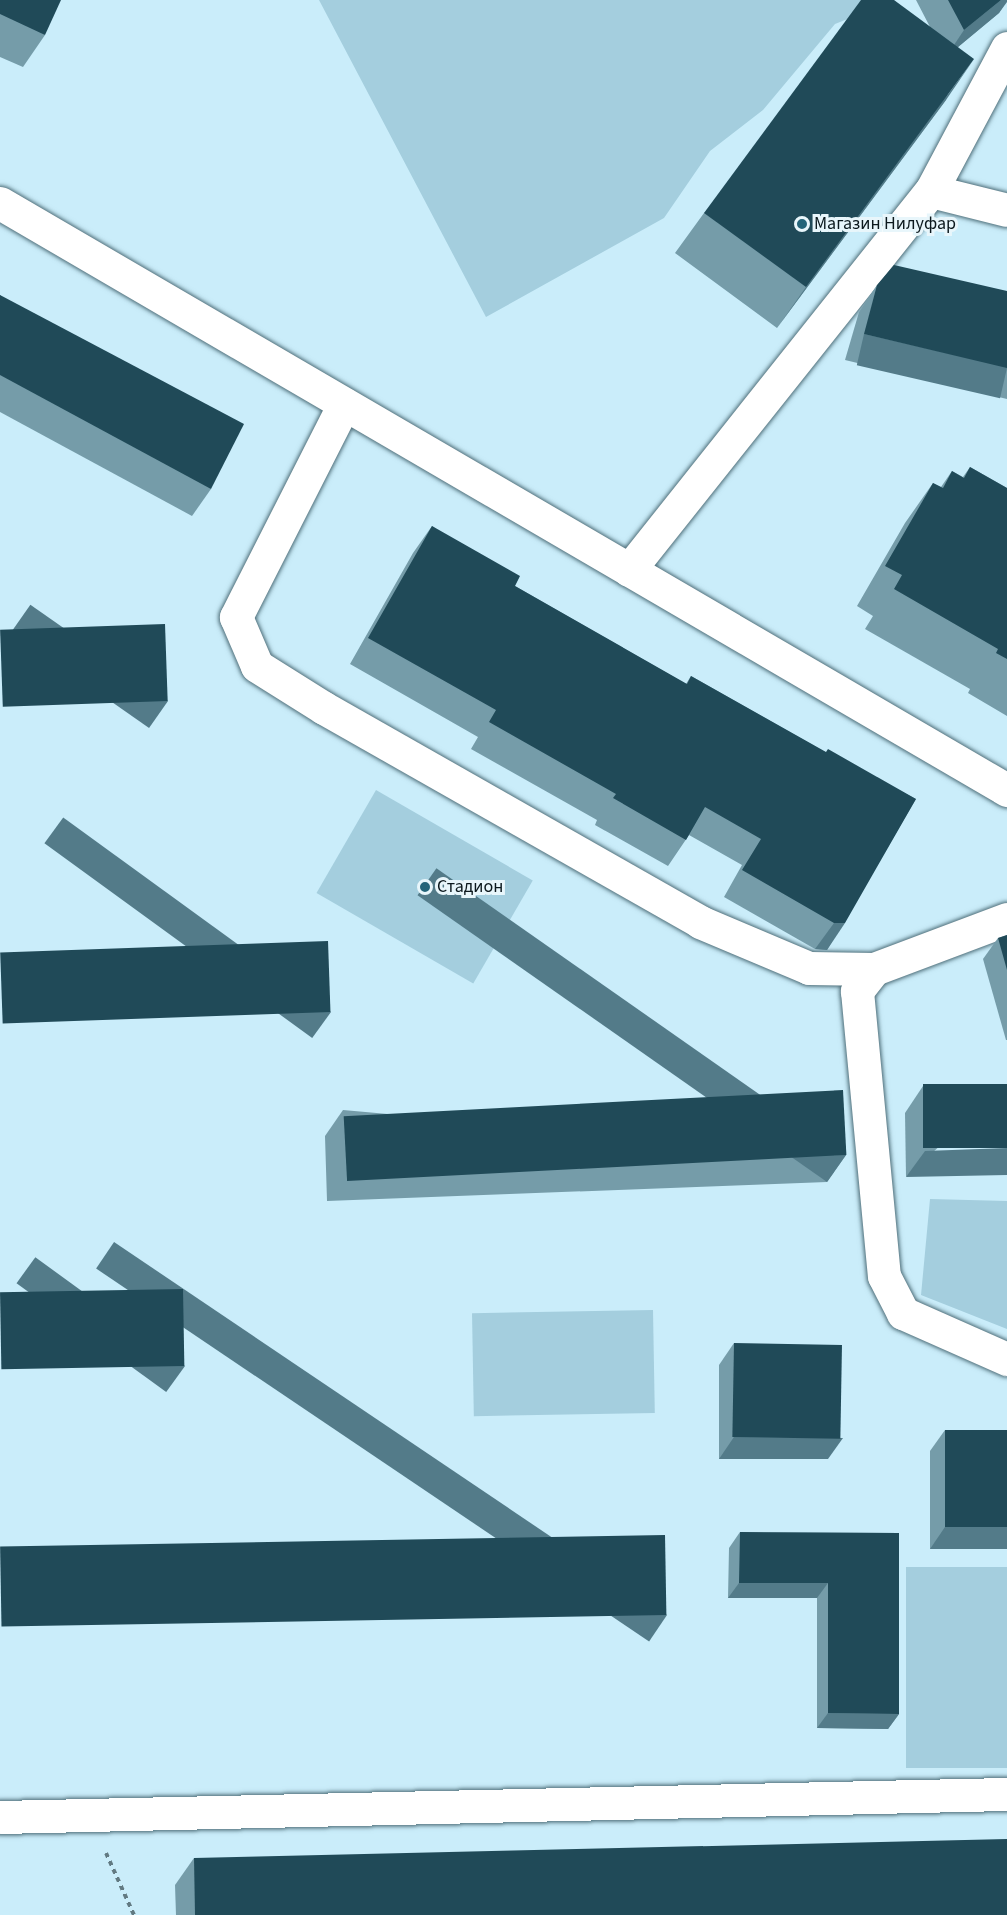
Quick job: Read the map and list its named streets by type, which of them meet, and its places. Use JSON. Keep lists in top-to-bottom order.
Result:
{
  "places": ["Магазин Нилуфар", "Стадион"]
}
